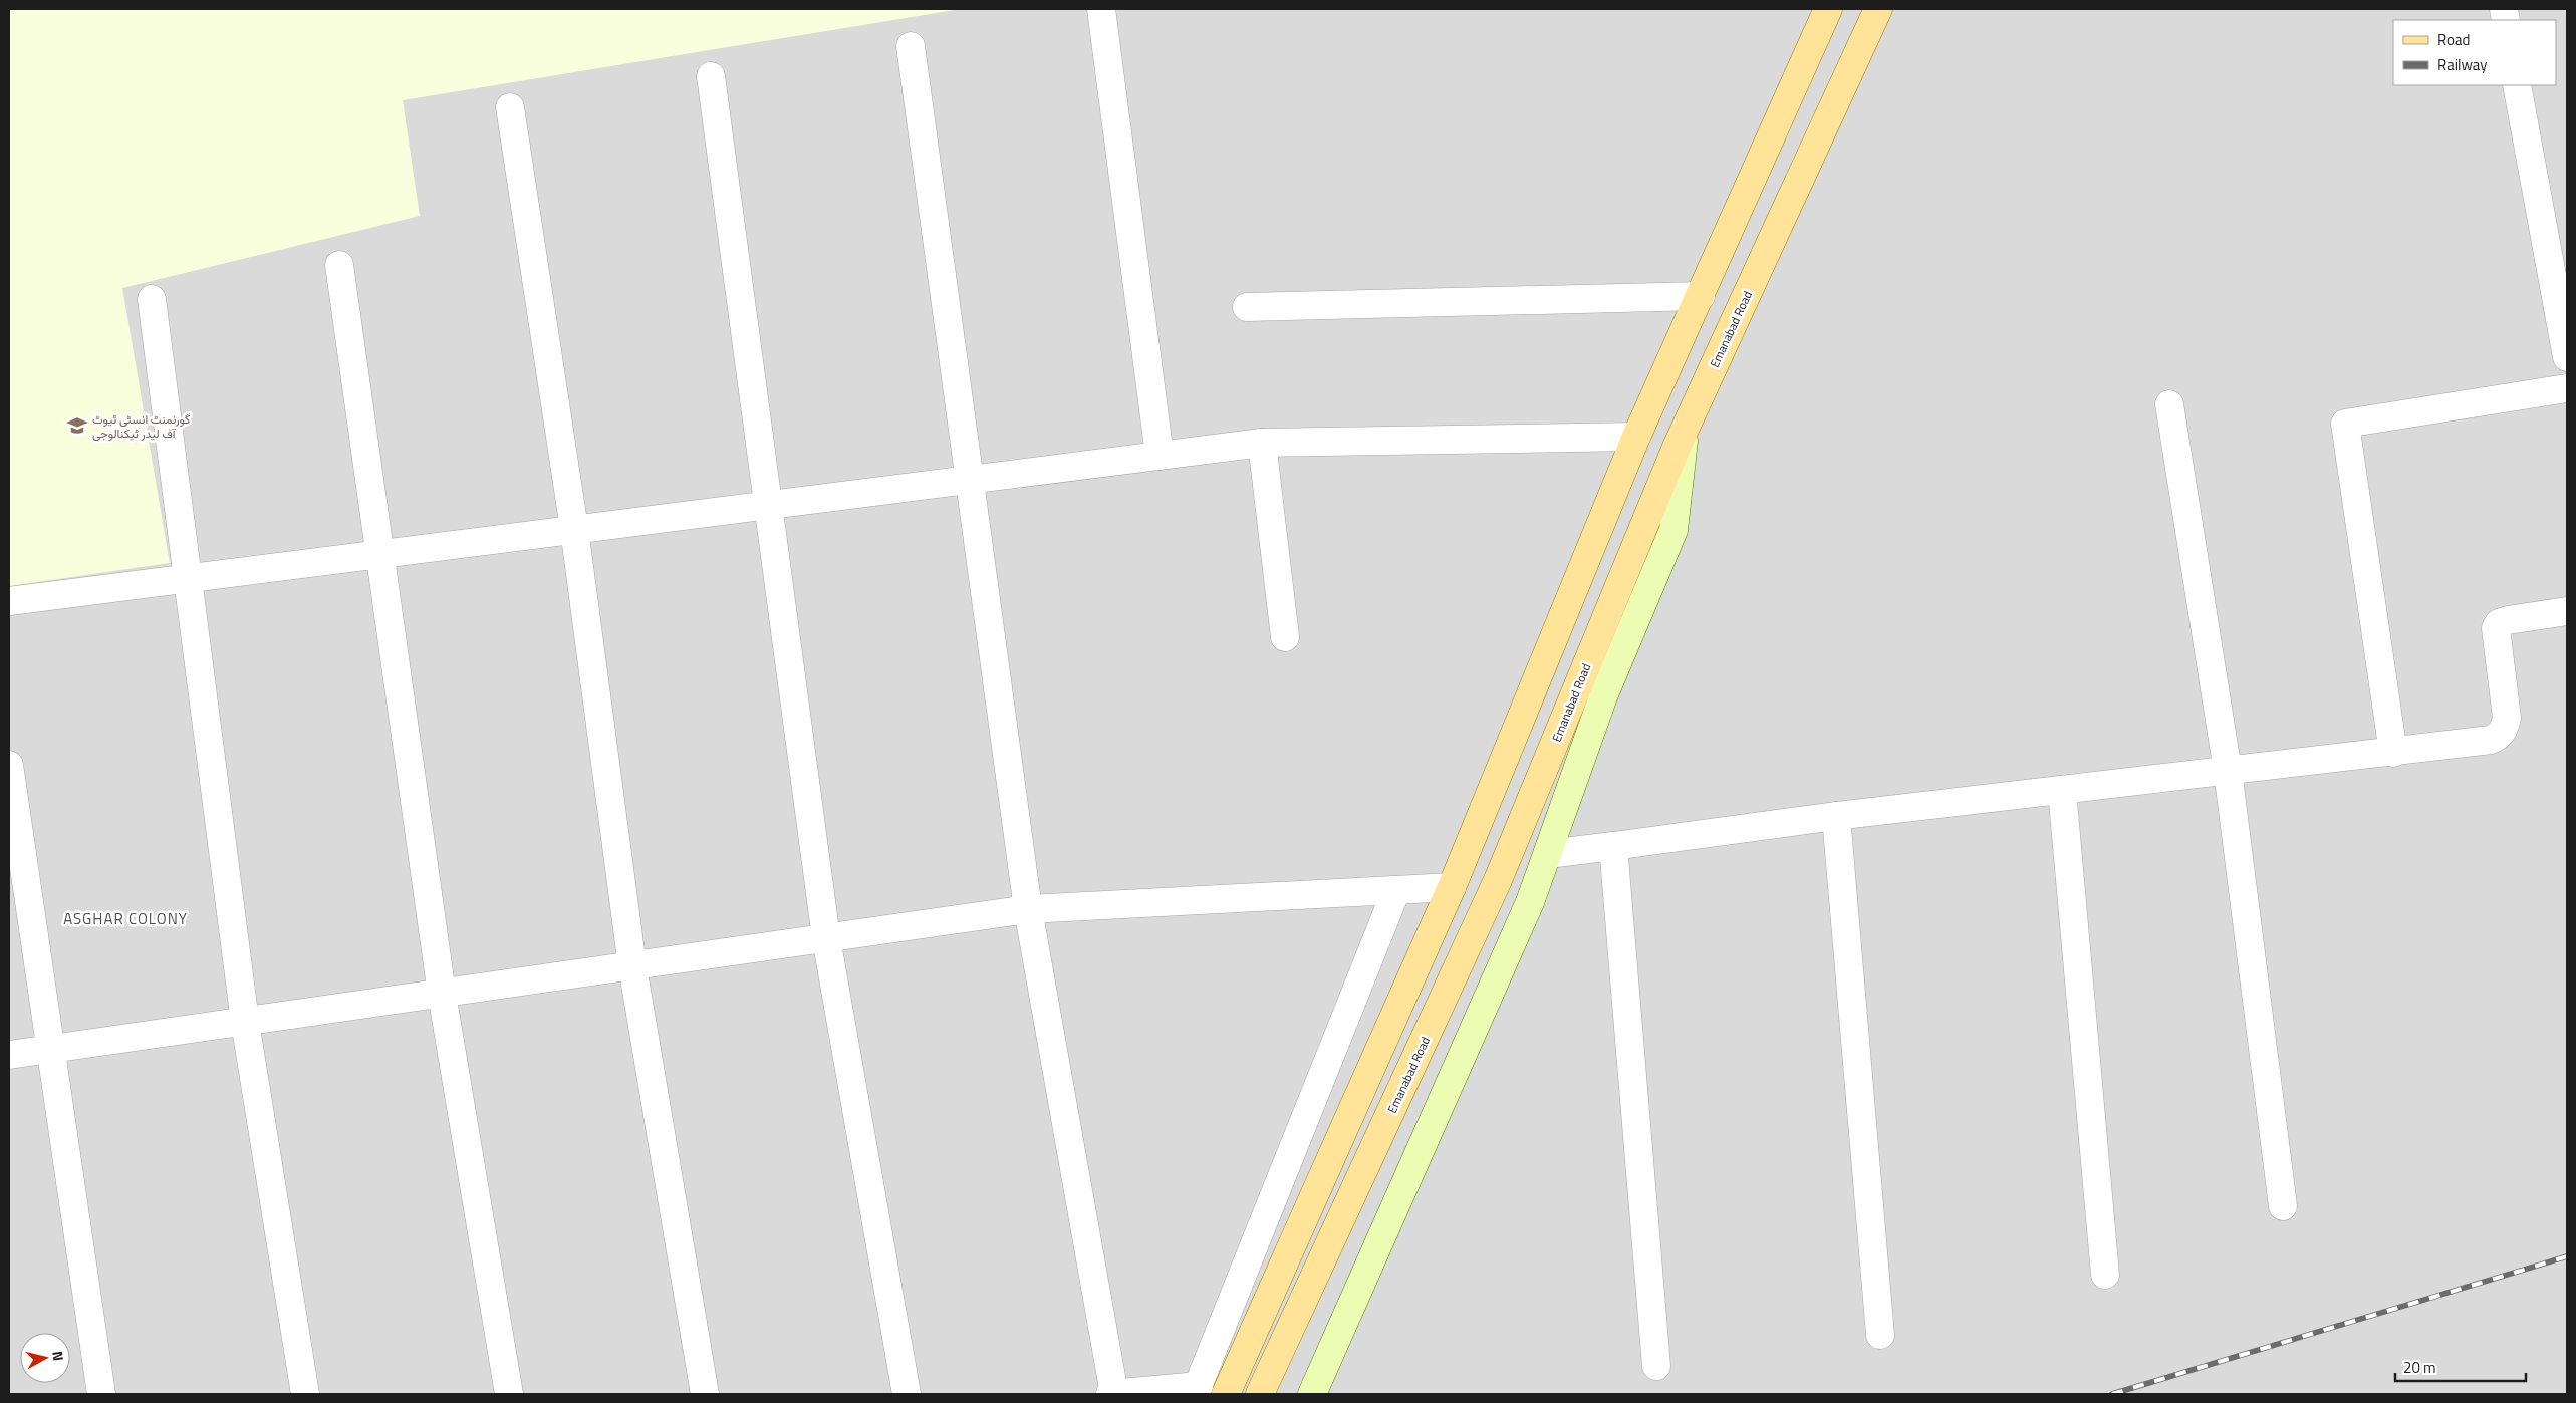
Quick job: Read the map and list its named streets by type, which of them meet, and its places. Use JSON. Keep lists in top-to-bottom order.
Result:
{
  "streets": {
    "main road": ["Emanabad Road"]
  },
  "districts": ["ASGHAR COLONY"],
  "places": {
    "school or university": ["گورنمنٹ انسٹی ٹیوٹ آف لیدر ٹیکنالوجی"]
  },
  "legend": ["Road", "Railway"],
  "scale_bar": "20 m",
  "north": "right"
}
